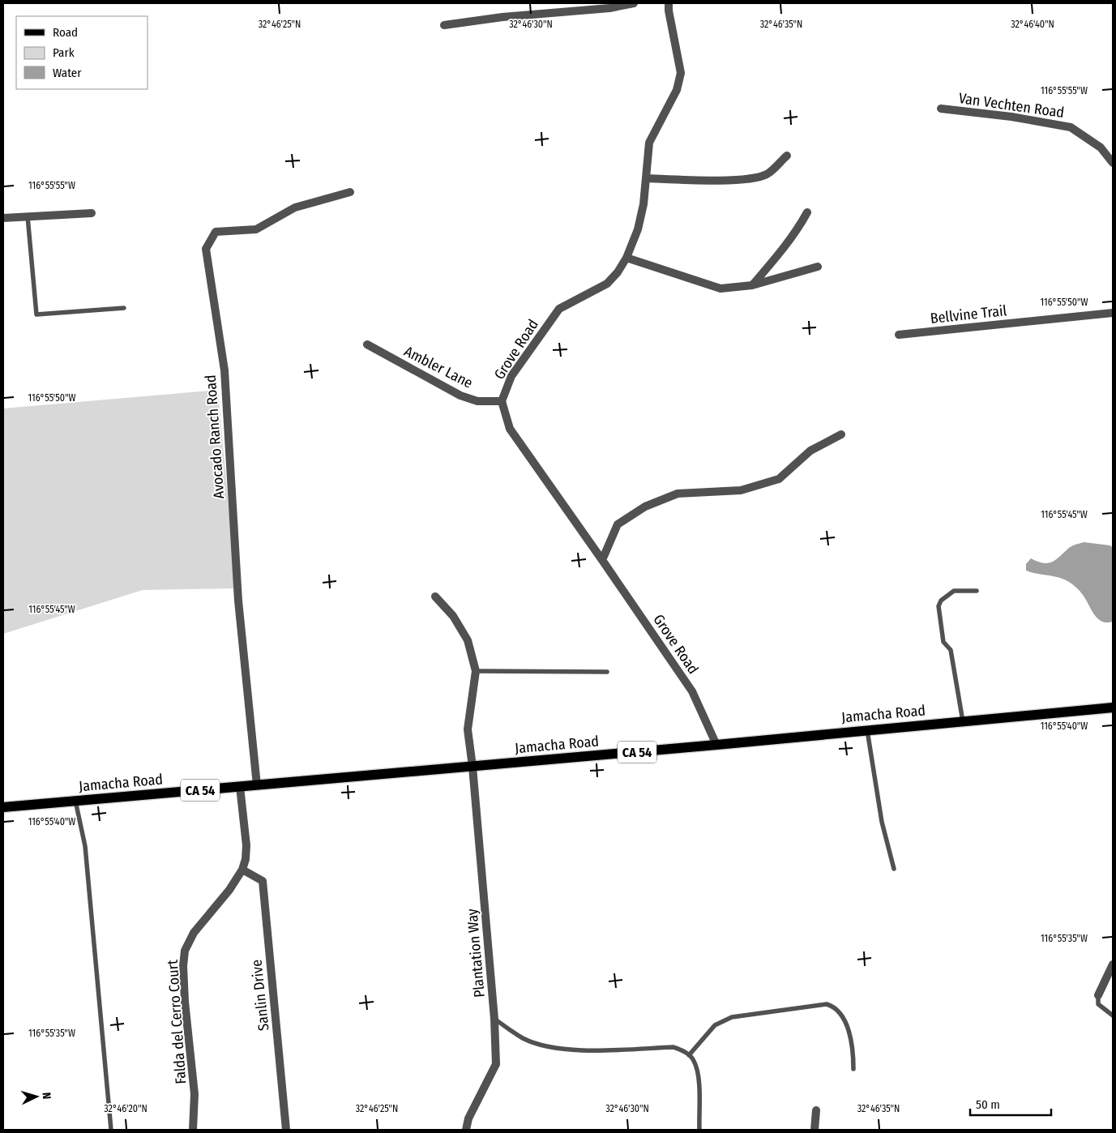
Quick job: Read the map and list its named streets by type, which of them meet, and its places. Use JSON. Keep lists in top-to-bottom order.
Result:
{
  "streets": {
    "main road": ["Jamacha Road", "CA 54"],
    "street": [
      "Van Vechten Road",
      "Bellvine Trail",
      "Grove Road",
      "Ambler Lane",
      "Avocado Ranch Road",
      "Plantation Way",
      "Sanlin Drive",
      "Falda del Cerro Court"
    ]
  },
  "crossings": [
    ["Grove Road", "Ambler Lane"],
    ["Grove Road", "Jamacha Road"],
    ["Avocado Ranch Road", "Jamacha Road"],
    ["Jamacha Road", "Plantation Way"],
    ["Jamacha Road", "Falda del Cerro Court"],
    ["Sanlin Drive", "Falda del Cerro Court"]
  ],
  "legend": ["Road", "Park", "Water"],
  "scale_bar": "50 m",
  "north": "right",
  "coordinates": [
    "32°46'40\"N",
    "32°46'25\"N",
    "32°46'30\"N",
    "32°46'35\"N",
    "116°55'55\"W",
    "116°55'50\"W",
    "116°55'45\"W",
    "116°55'40\"W",
    "116°55'35\"W",
    "32°46'20\"N"
  ]
}
